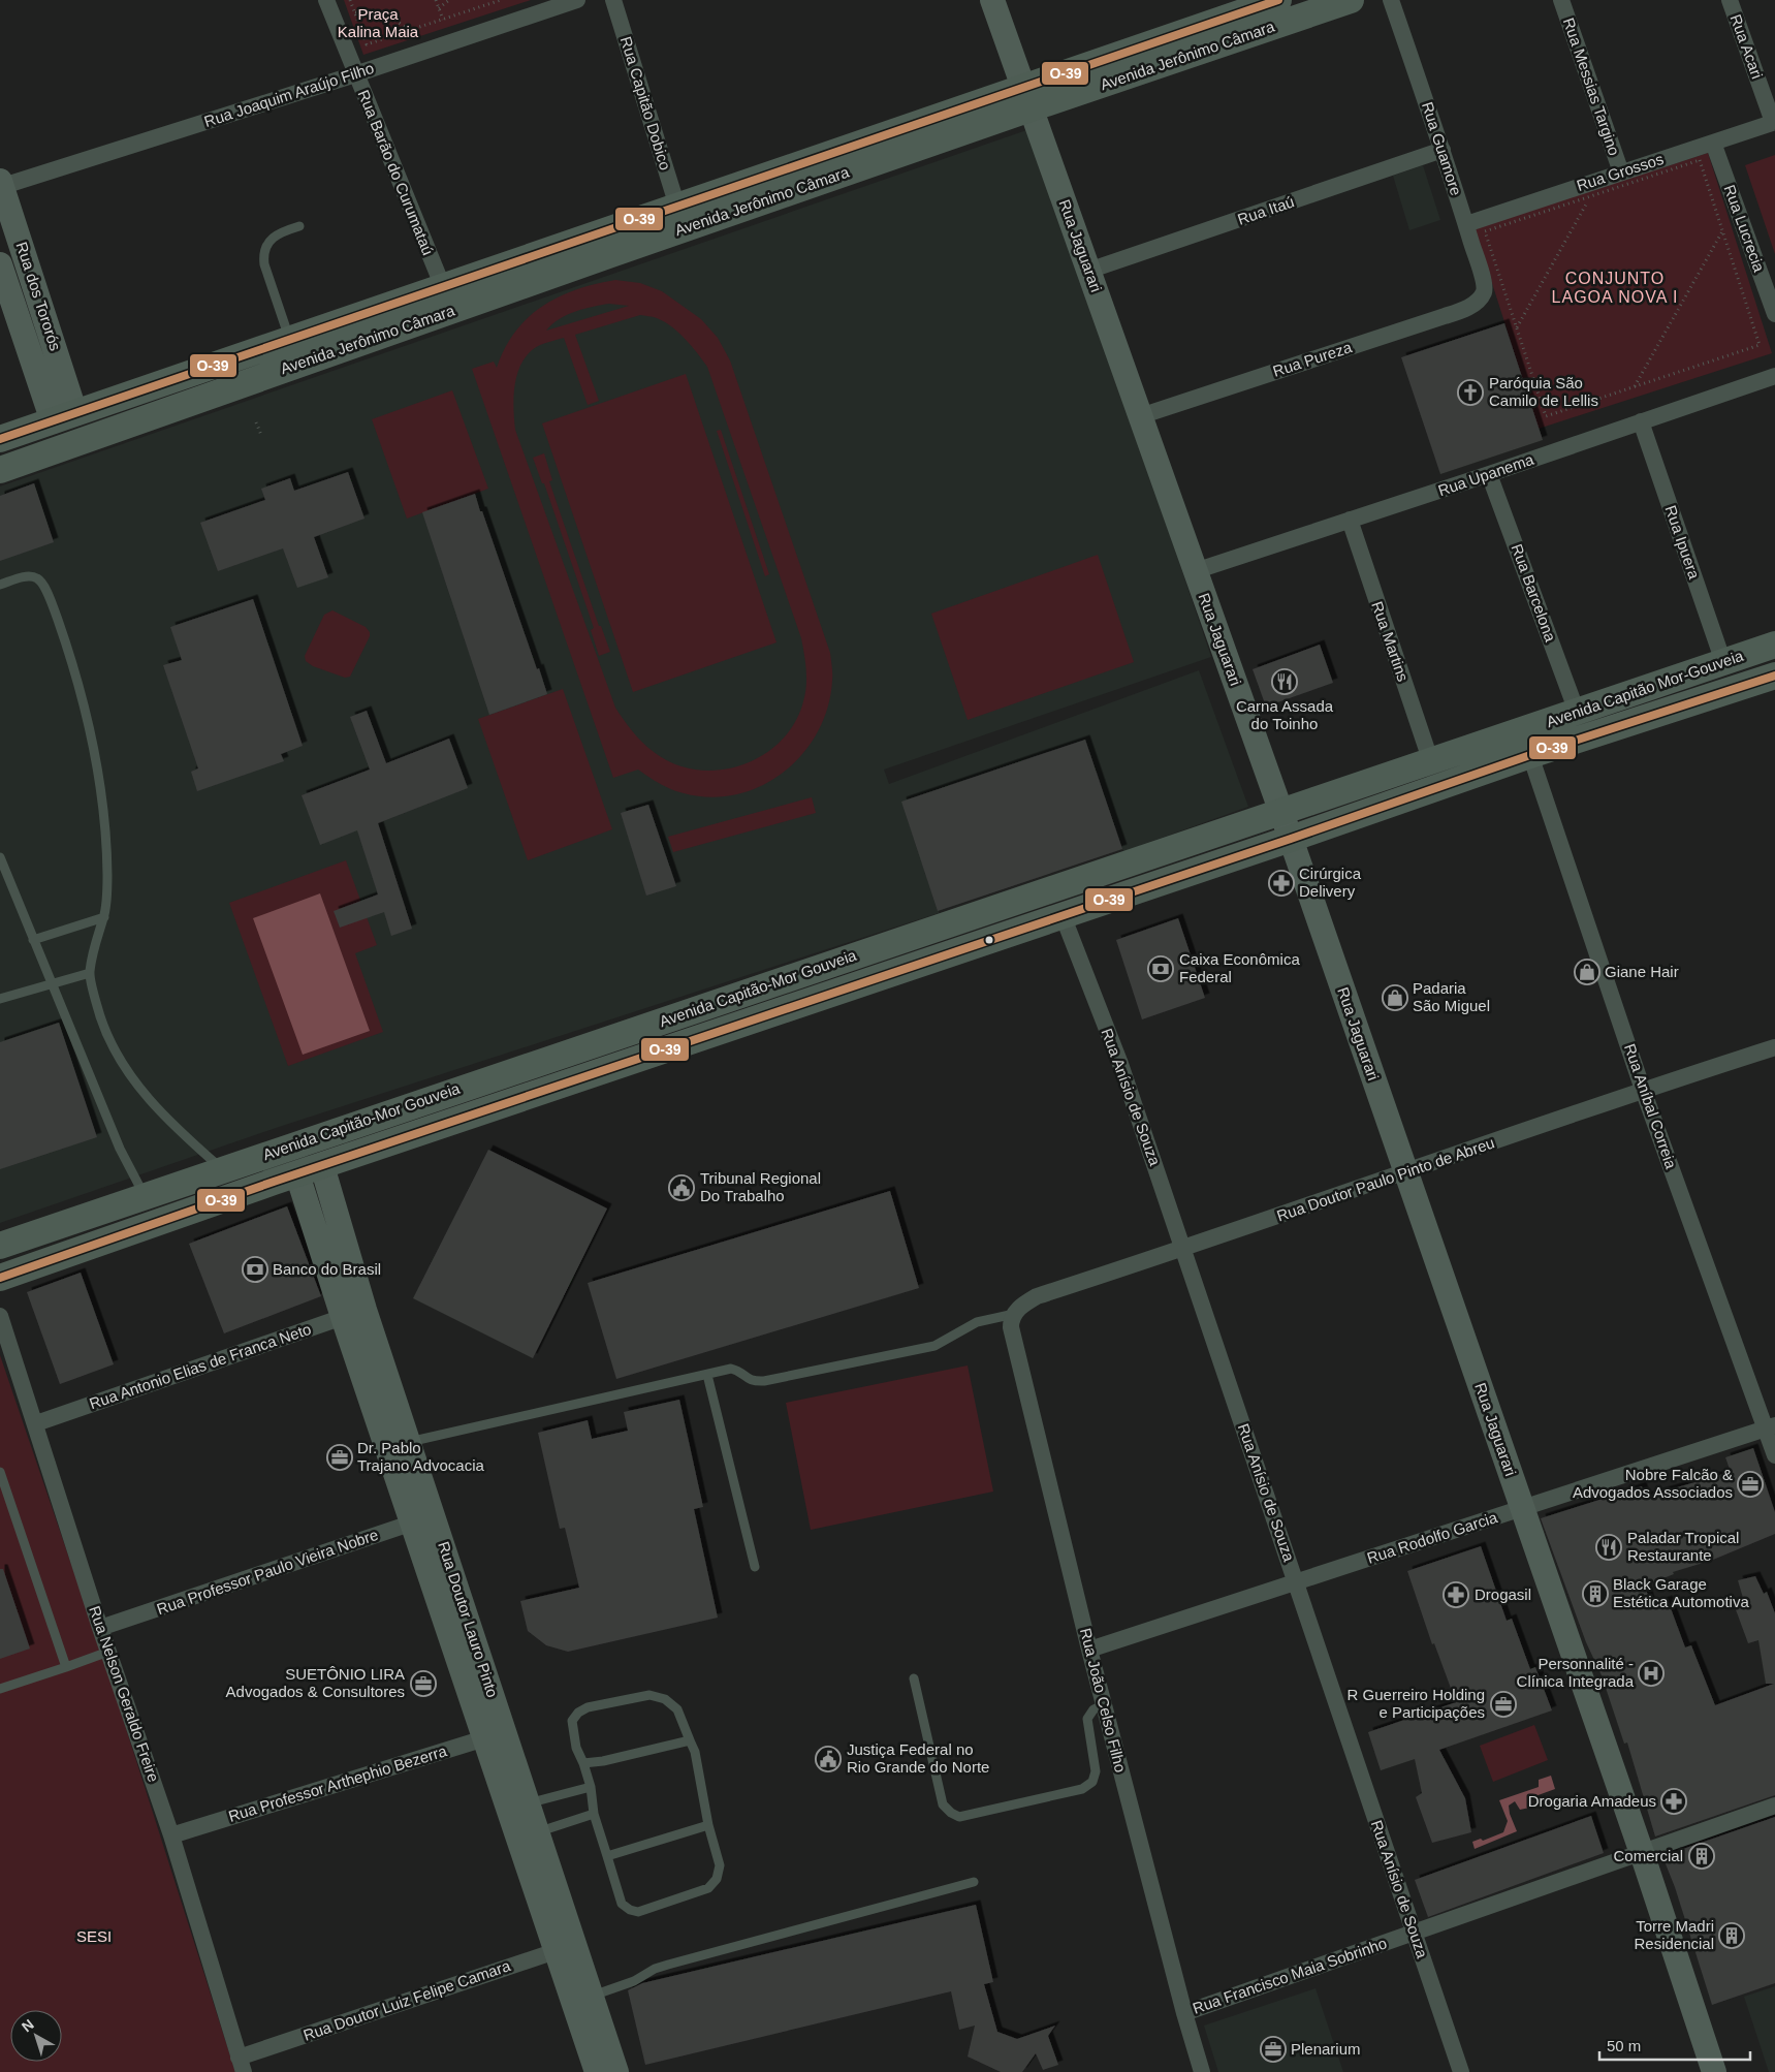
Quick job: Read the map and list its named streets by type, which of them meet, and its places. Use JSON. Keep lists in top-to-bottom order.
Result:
{
  "streets": {
    "main road": [
      "Avenida Jerônimo Câmara",
      "Rua Jaguarari",
      "Rua dos Tororós",
      "Avenida Capitão Mor-Gouveia",
      "Avenida Capitão-Mor Gouveia",
      "Rua Doutor Lauro Pinto"
    ],
    "street": [
      "Rua Acari",
      "Rua Messias Targino",
      "Rua Joaquim Araújo Filho",
      "Rua Capitão Dobico",
      "Rua Guamore",
      "Rua Barão do Curumataú",
      "Rua Grossos",
      "Rua Itaú",
      "Rua Lucrecia",
      "Rua Pureza",
      "Rua Upanema",
      "Rua Ipuera",
      "Rua Barcelona",
      "Rua Martins",
      "Rua Anísio de Souza",
      "Rua Aníbal Correia",
      "Rua Doutor Paulo Pinto de Abreu",
      "Rua Antonio Elias de Franca Neto",
      "Rua Rodolfo Garcia",
      "Rua Professor Paulo Vieira Nobre",
      "Rua Nelson Geraldo Freire",
      "Rua João Celso Filho",
      "Rua Professor Arthephio Bezerra",
      "Rua Francisco Maia Sobrinho",
      "Rua Doutor Luiz Felipe Camara"
    ]
  },
  "crossings": [
    ["Rua Acari", "Rua Grossos"],
    ["Avenida Jerônimo Câmara", "Rua Capitão Dobico"],
    ["Avenida Jerônimo Câmara", "Rua Barão do Curumataú"],
    ["Avenida Jerônimo Câmara", "Rua Jaguarari"],
    ["Avenida Jerônimo Câmara", "Rua dos Tororós"],
    ["Rua Messias Targino", "Rua Grossos"],
    ["Rua Joaquim Araújo Filho", "Rua Barão do Curumataú"],
    ["Rua Joaquim Araújo Filho", "Rua dos Tororós"],
    ["Rua Guamore", "Rua Grossos"],
    ["Rua Guamore", "Rua Itaú"],
    ["Rua Guamore", "Rua Pureza"],
    ["Rua Grossos", "Rua Lucrecia"],
    ["Rua Itaú", "Rua Jaguarari"],
    ["Rua Jaguarari", "Rua Pureza"],
    ["Rua Jaguarari", "Rua Upanema"],
    ["Rua Jaguarari", "Avenida Capitão Mor-Gouveia"],
    ["Rua Jaguarari", "Avenida Capitão-Mor Gouveia"],
    ["Rua Jaguarari", "Rua Doutor Paulo Pinto de Abreu"],
    ["Rua Jaguarari", "Rua Rodolfo Garcia"],
    ["Rua Jaguarari", "Rua Francisco Maia Sobrinho"],
    ["Rua Upanema", "Rua Ipuera"],
    ["Rua Upanema", "Rua Barcelona"],
    ["Rua Upanema", "Rua Martins"],
    ["Rua Ipuera", "Avenida Capitão Mor-Gouveia"],
    ["Rua Barcelona", "Avenida Capitão Mor-Gouveia"],
    ["Rua Martins", "Avenida Capitão Mor-Gouveia"],
    ["Avenida Capitão Mor-Gouveia", "Avenida Capitão-Mor Gouveia"],
    ["Avenida Capitão Mor-Gouveia", "Rua Aníbal Correia"],
    ["Avenida Capitão-Mor Gouveia", "Rua Anísio de Souza"],
    ["Avenida Capitão-Mor Gouveia", "Rua Doutor Lauro Pinto"],
    ["Rua Anísio de Souza", "Rua Doutor Paulo Pinto de Abreu"],
    ["Rua Anísio de Souza", "Rua Rodolfo Garcia"],
    ["Rua Anísio de Souza", "Rua Francisco Maia Sobrinho"],
    ["Rua Aníbal Correia", "Rua Doutor Paulo Pinto de Abreu"],
    ["Rua Aníbal Correia", "Rua Rodolfo Garcia"],
    ["Rua Doutor Paulo Pinto de Abreu", "Rua João Celso Filho"],
    ["Rua Antonio Elias de Franca Neto", "Rua Doutor Lauro Pinto"],
    ["Rua Antonio Elias de Franca Neto", "Rua Nelson Geraldo Freire"],
    ["Rua Rodolfo Garcia", "Rua João Celso Filho"],
    ["Rua Professor Paulo Vieira Nobre", "Rua Doutor Lauro Pinto"],
    ["Rua Professor Paulo Vieira Nobre", "Rua Nelson Geraldo Freire"],
    ["Rua Doutor Lauro Pinto", "Rua Professor Arthephio Bezerra"],
    ["Rua Doutor Lauro Pinto", "Rua Doutor Luiz Felipe Camara"],
    ["Rua Nelson Geraldo Freire", "Rua Professor Arthephio Bezerra"],
    ["Rua Nelson Geraldo Freire", "Rua Doutor Luiz Felipe Camara"],
    ["Rua João Celso Filho", "Rua Francisco Maia Sobrinho"]
  ],
  "districts": ["CONJUNTO LAGOA NOVA I"],
  "parks": ["Praça Kalina Maia", "SESI"],
  "places": {
    "church": ["Paróquia São Camilo de Lellis"],
    "restaurant": ["Carna Assada do Toinho", "Paladar Tropical Restaurante"],
    "pharmacy": ["Cirúrgica Delivery", "Drogasil", "Drogaria Amadeus"],
    "bank": ["Caixa Econômica Federal", "Banco do Brasil"],
    "shop": ["Giane Hair", "Padaria São Miguel"],
    "public building": ["Tribunal Regional Do Trabalho", "Justiça Federal no Rio Grande do Norte"],
    "office": [
      "Dr. Pablo Trajano Advocacia",
      "Nobre Falcão & Advogados Associados",
      "SUETÔNIO LIRA Advogados & Consultores",
      "R Guerreiro Holding e Participações",
      "Plenarium"
    ],
    "building": ["Black Garage Estética Automotiva", "Comercial", "Torre Madri Residencial"],
    "hospital": ["Personnalité - Clínica Integrada"]
  },
  "lines": ["transit line O-39"],
  "scale_bar": "50 m",
  "north": "top left"
}
